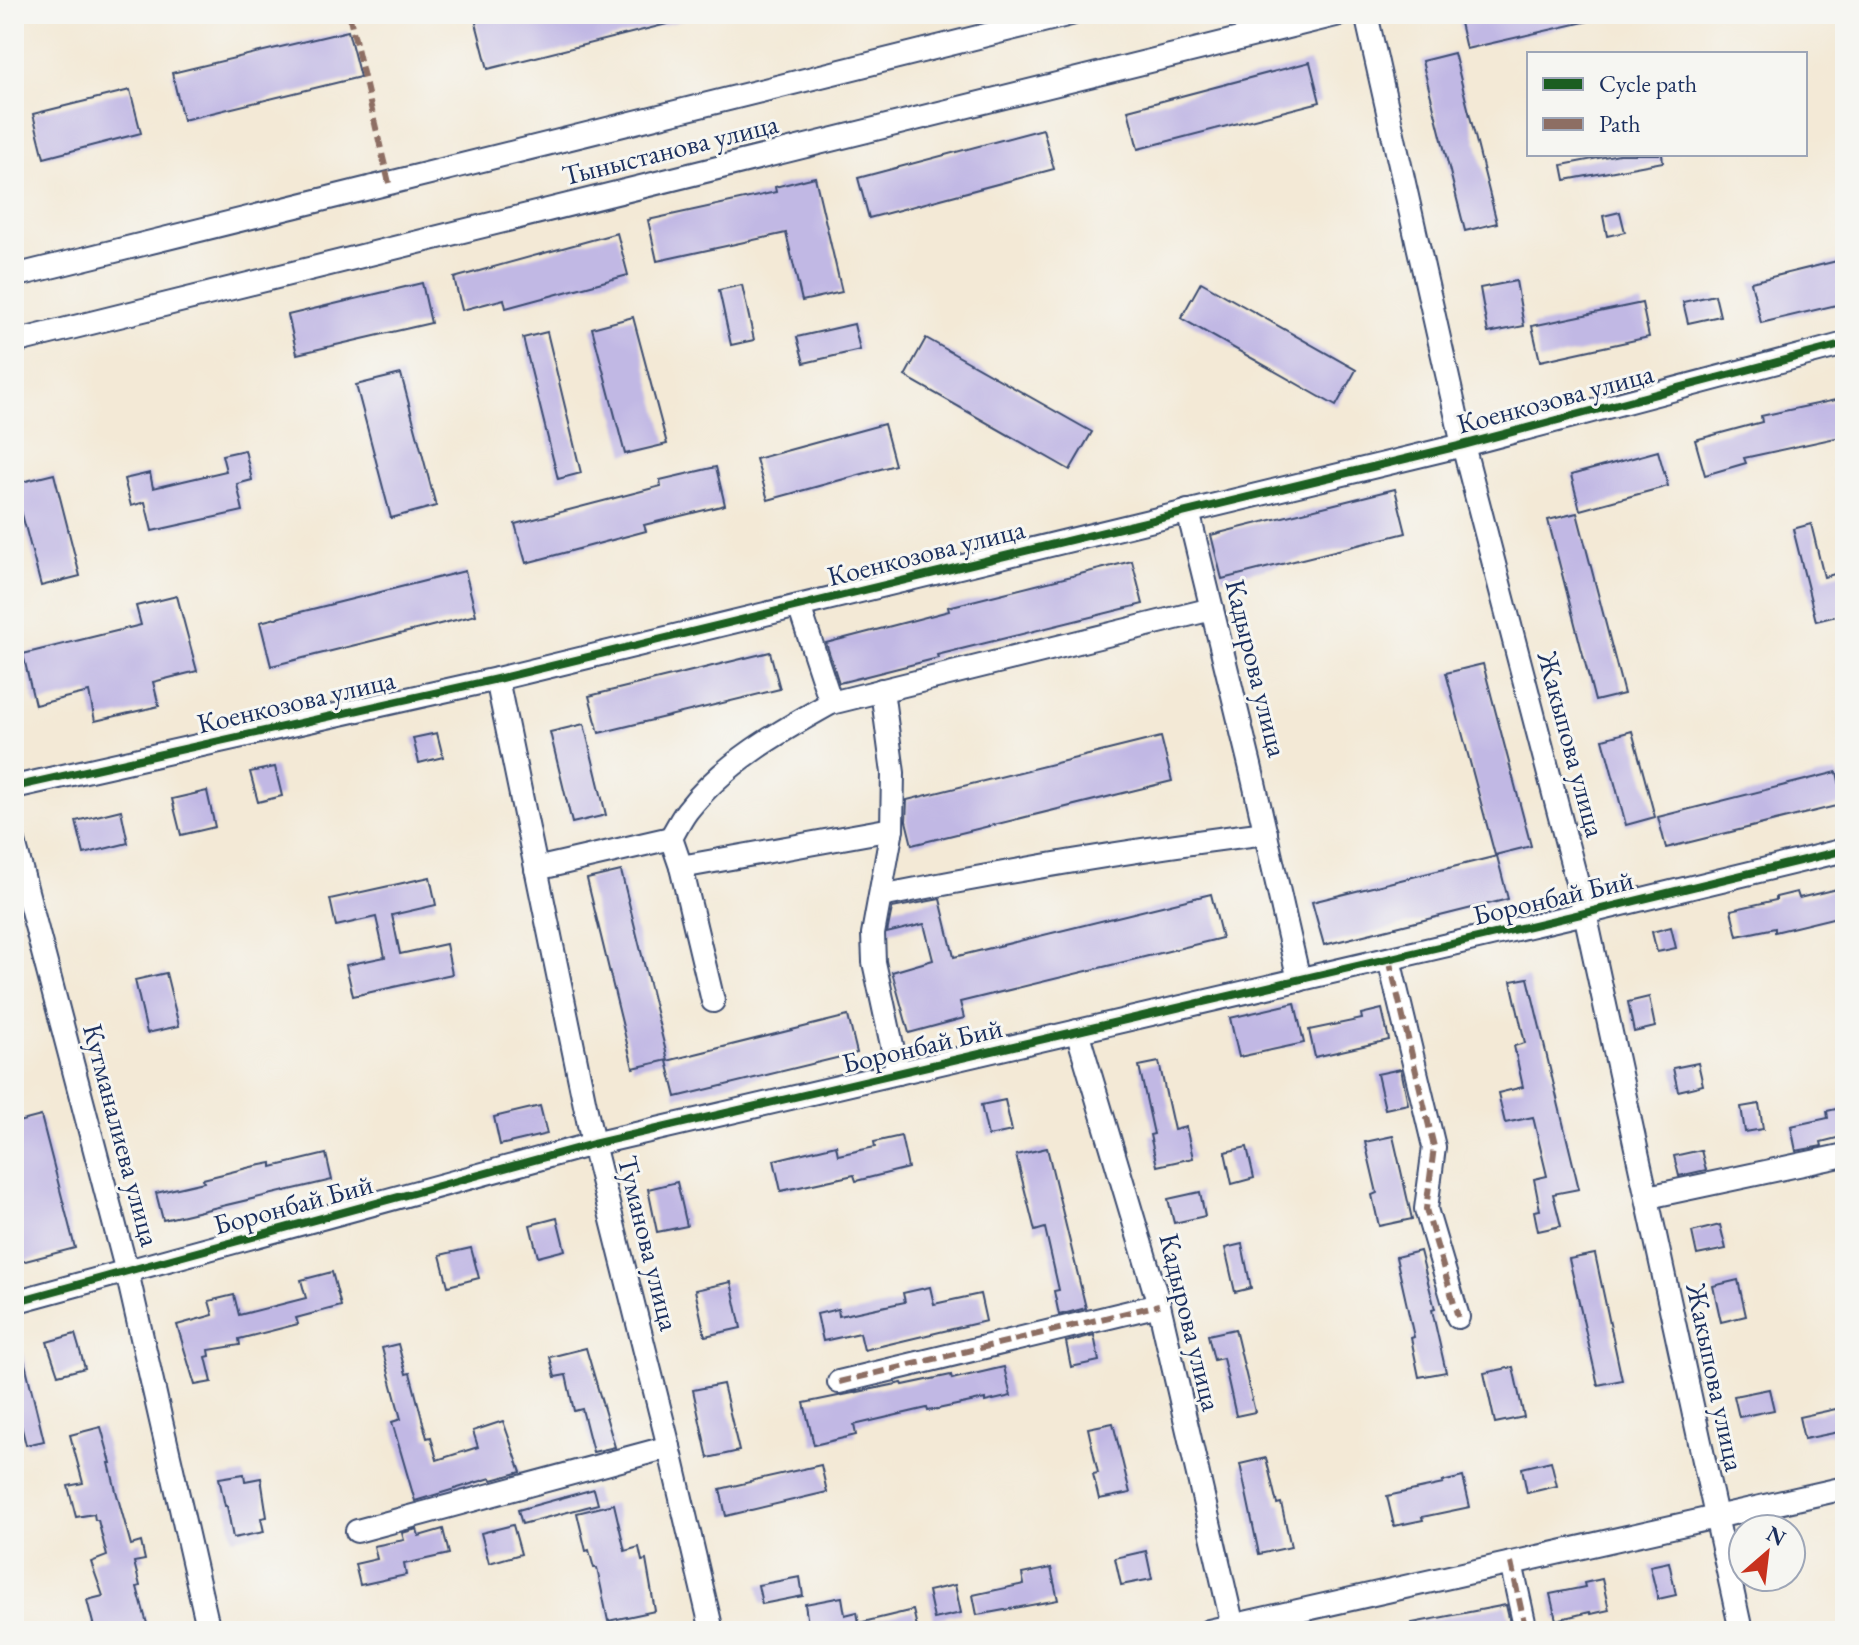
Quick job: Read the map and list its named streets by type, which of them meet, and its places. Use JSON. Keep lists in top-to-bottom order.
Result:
{
  "streets": {
    "street": [
      "Тыныстанова улица",
      "Коенкозова улица",
      "Кадырова улица",
      "Жакыпова улица",
      "Боронбай Бий",
      "Кутманалиева улица",
      "Туманова улица"
    ]
  },
  "crossings": [
    ["Коенкозова улица", "Кадырова улица"],
    ["Коенкозова улица", "Жакыпова улица"],
    ["Коенкозова улица", "Туманова улица"],
    ["Кадырова улица", "Боронбай Бий"],
    ["Жакыпова улица", "Боронбай Бий"],
    ["Боронбай Бий", "Кутманалиева улица"],
    ["Боронбай Бий", "Туманова улица"]
  ],
  "legend": ["Cycle path", "Path"],
  "north": "top right"
}
